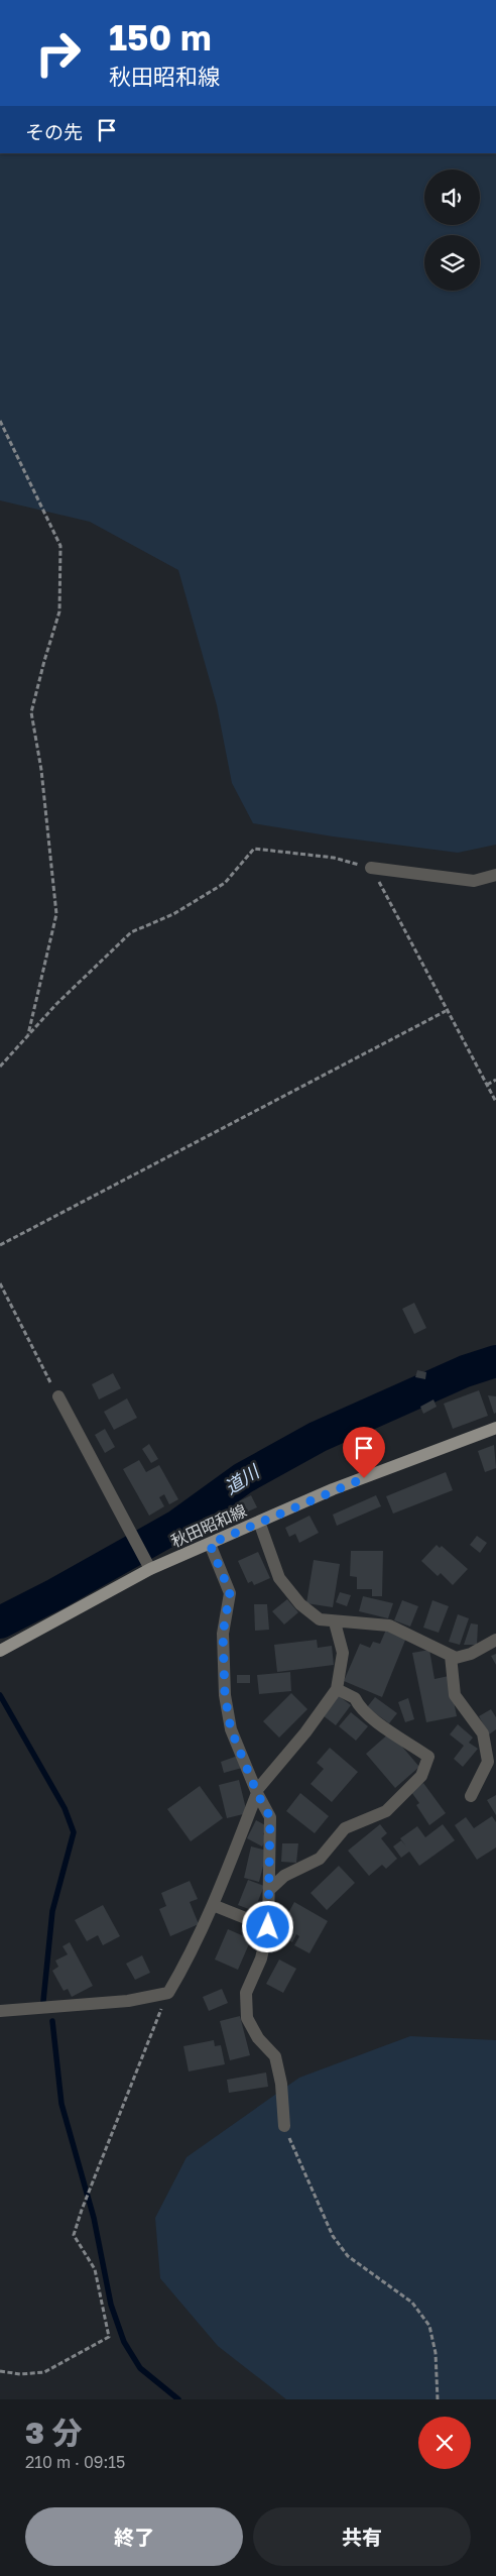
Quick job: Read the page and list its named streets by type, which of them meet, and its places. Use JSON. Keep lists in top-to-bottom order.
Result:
{
  "streets": {
    "main road": ["秋田昭和線"]
  },
  "water": ["道川"],
  "page": {
    "turn": ["150 m", "秋田昭和線"],
    "then": "その先",
    "heading": ["3 分", "210 m · 09:15"],
    "buttons": ["終了", "共有"]
  }
}
